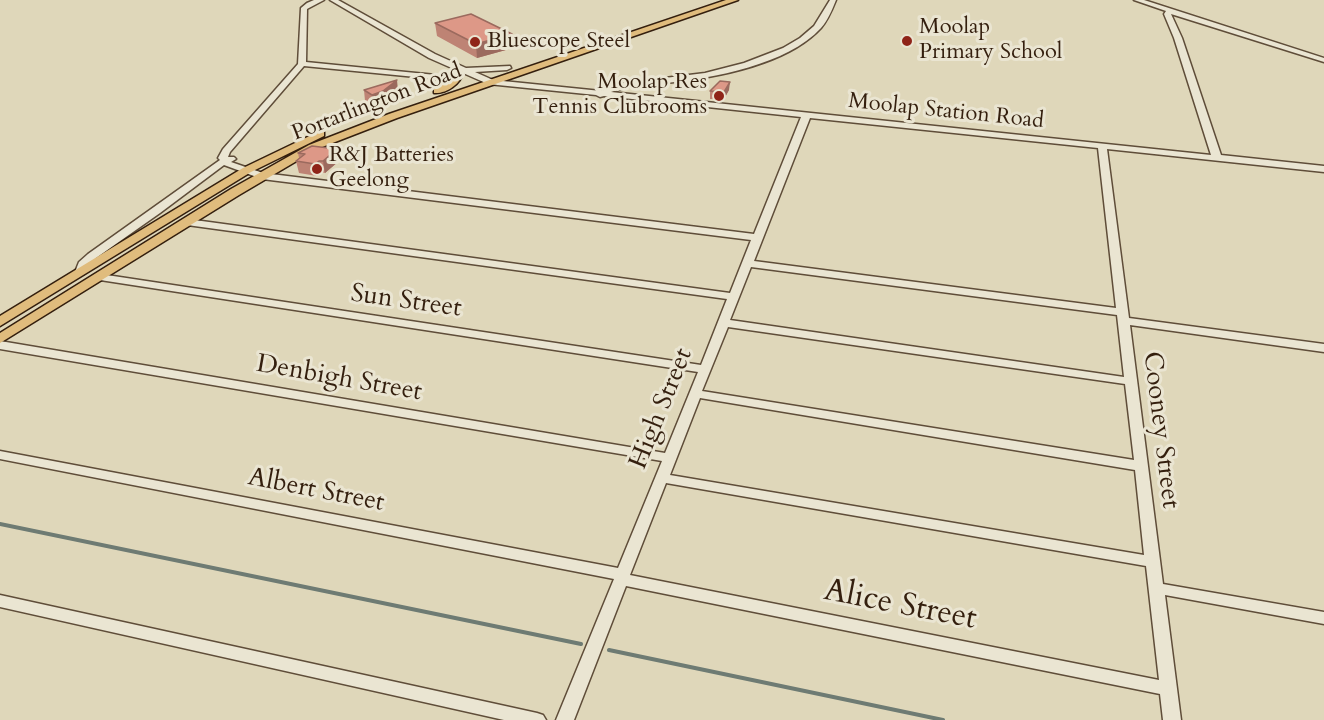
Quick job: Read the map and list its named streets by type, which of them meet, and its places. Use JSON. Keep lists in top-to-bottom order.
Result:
{
  "streets": {
    "main road": ["Portarlington Road"],
    "street": [
      "Moolap Station Road",
      "Sun Street",
      "Denbigh Street",
      "High Street",
      "Cooney Street",
      "Albert Street",
      "Alice Street"
    ]
  },
  "crossings": [
    ["Portarlington Road", "Moolap Station Road"],
    ["Portarlington Road", "Sun Street"],
    ["Moolap Station Road", "High Street"],
    ["Moolap Station Road", "Cooney Street"],
    ["Sun Street", "High Street"],
    ["Denbigh Street", "High Street"],
    ["High Street", "Albert Street"],
    ["High Street", "Alice Street"],
    ["Cooney Street", "Alice Street"],
    ["Albert Street", "Alice Street"]
  ],
  "places": [
    "Moolap Primary School",
    "Bluescope Steel",
    "Moolap Res Tennis Clubrooms",
    "R&J Batteries Geelong"
  ]
}
